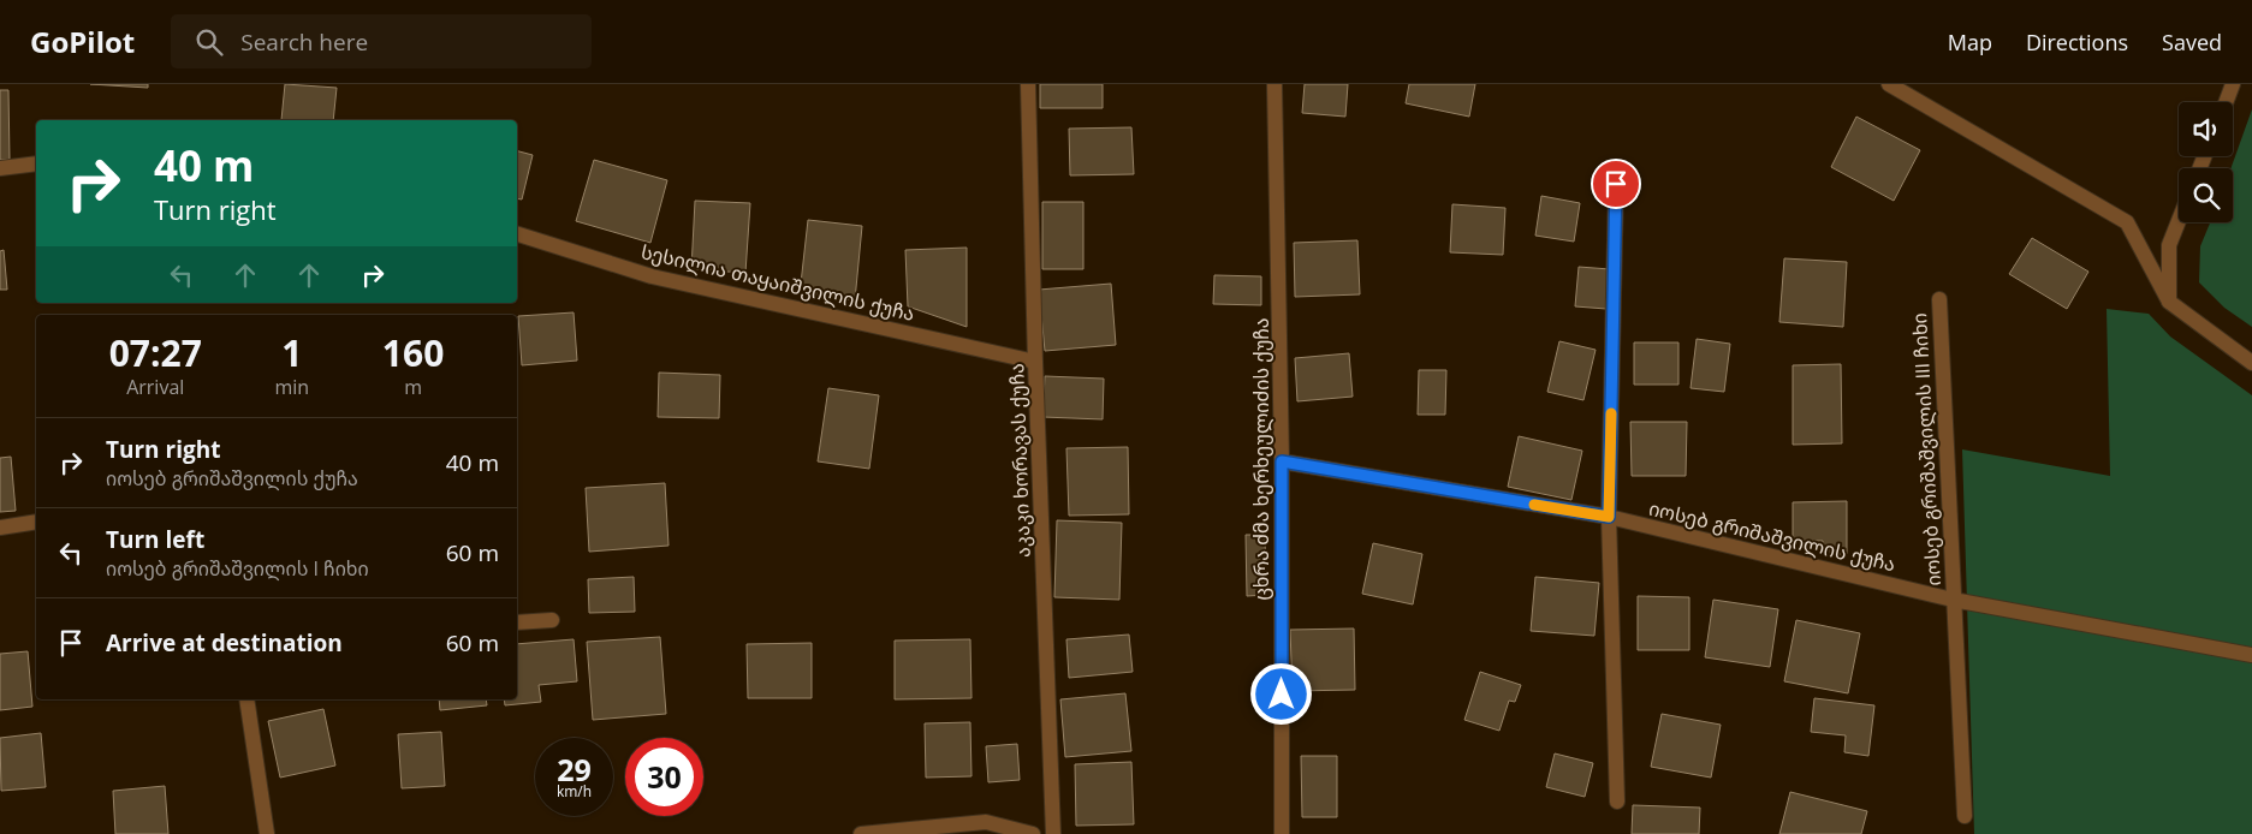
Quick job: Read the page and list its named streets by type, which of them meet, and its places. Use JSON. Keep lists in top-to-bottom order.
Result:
{
  "streets": {
    "street": [
      "სესილია თაყაიშვილის ქუჩა",
      "იოსებ გრიშაშვილის III ჩიხი",
      "ცხრა ძმა ხერხეულიძის ქუჩა",
      "აკაკი ხორავას ქუჩა",
      "იოსებ გრიშაშვილის ქუჩა"
    ]
  },
  "crossings": [
    ["სესილია თაყაიშვილის ქუჩა", "აკაკი ხორავას ქუჩა"],
    ["იოსებ გრიშაშვილის III ჩიხი", "იოსებ გრიშაშვილის ქუჩა"],
    ["ცხრა ძმა ხერხეულიძის ქუჩა", "იოსებ გრიშაშვილის ქუჩა"]
  ],
  "page": {
    "header": "GoPilot",
    "search": "Search here",
    "nav": ["Map", "Directions", "Saved"],
    "turn": ["40 m", "Turn right"],
    "eta": [
      "07:27",
      "Arrival",
      "1",
      "min",
      "160",
      "m"
    ],
    "list": [
      {
        "name": "Turn right",
        "note": "იოსებ გრიშაშვილის ქუჩა",
        "value": "40 m"
      },
      {
        "name": "Turn left",
        "note": "იოსებ გრიშაშვილის I ჩიხი",
        "value": "60 m"
      },
      {
        "name": "Arrive at destination",
        "value": "60 m"
      }
    ],
    "speed": "29 km/h",
    "limit": "30"
  }
}
